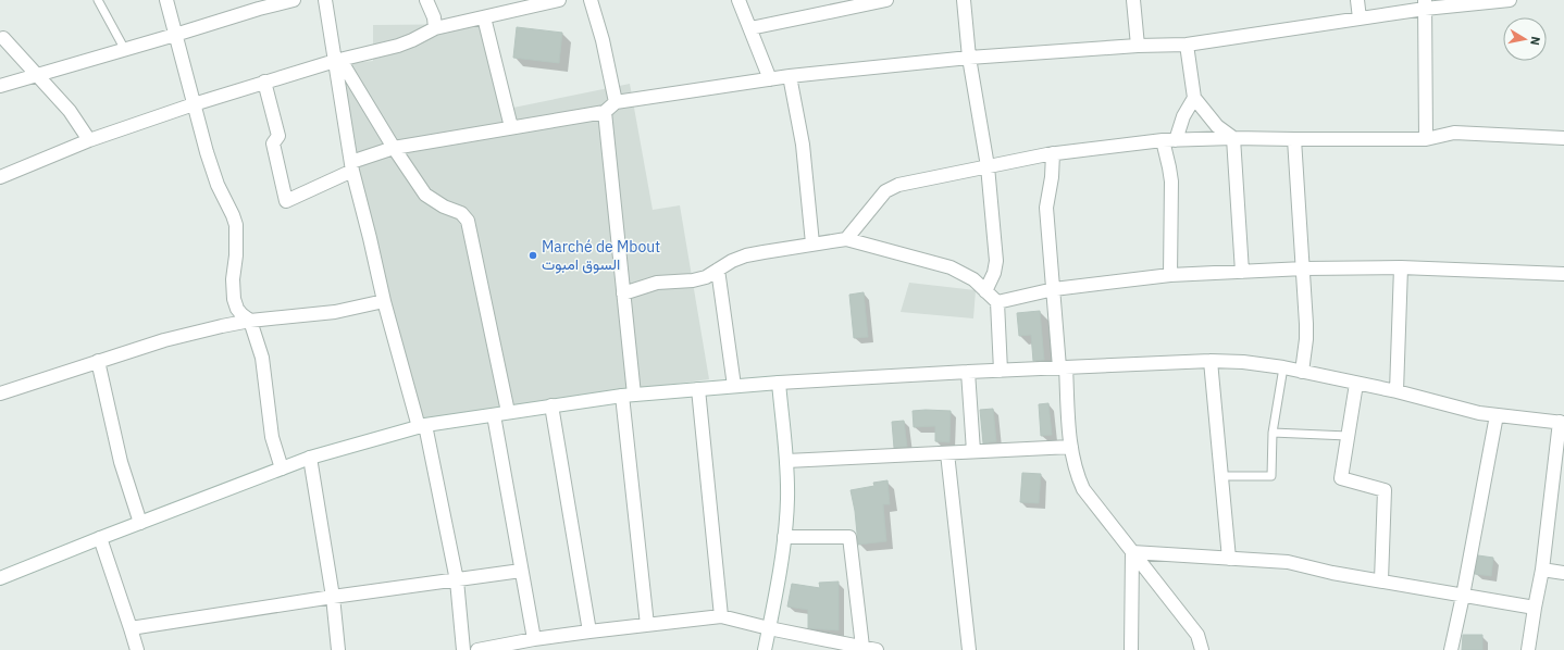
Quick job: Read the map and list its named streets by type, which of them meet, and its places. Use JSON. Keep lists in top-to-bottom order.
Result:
{
  "places": ["Marché de Mbout السوق امبوت"],
  "north": "right"
}
